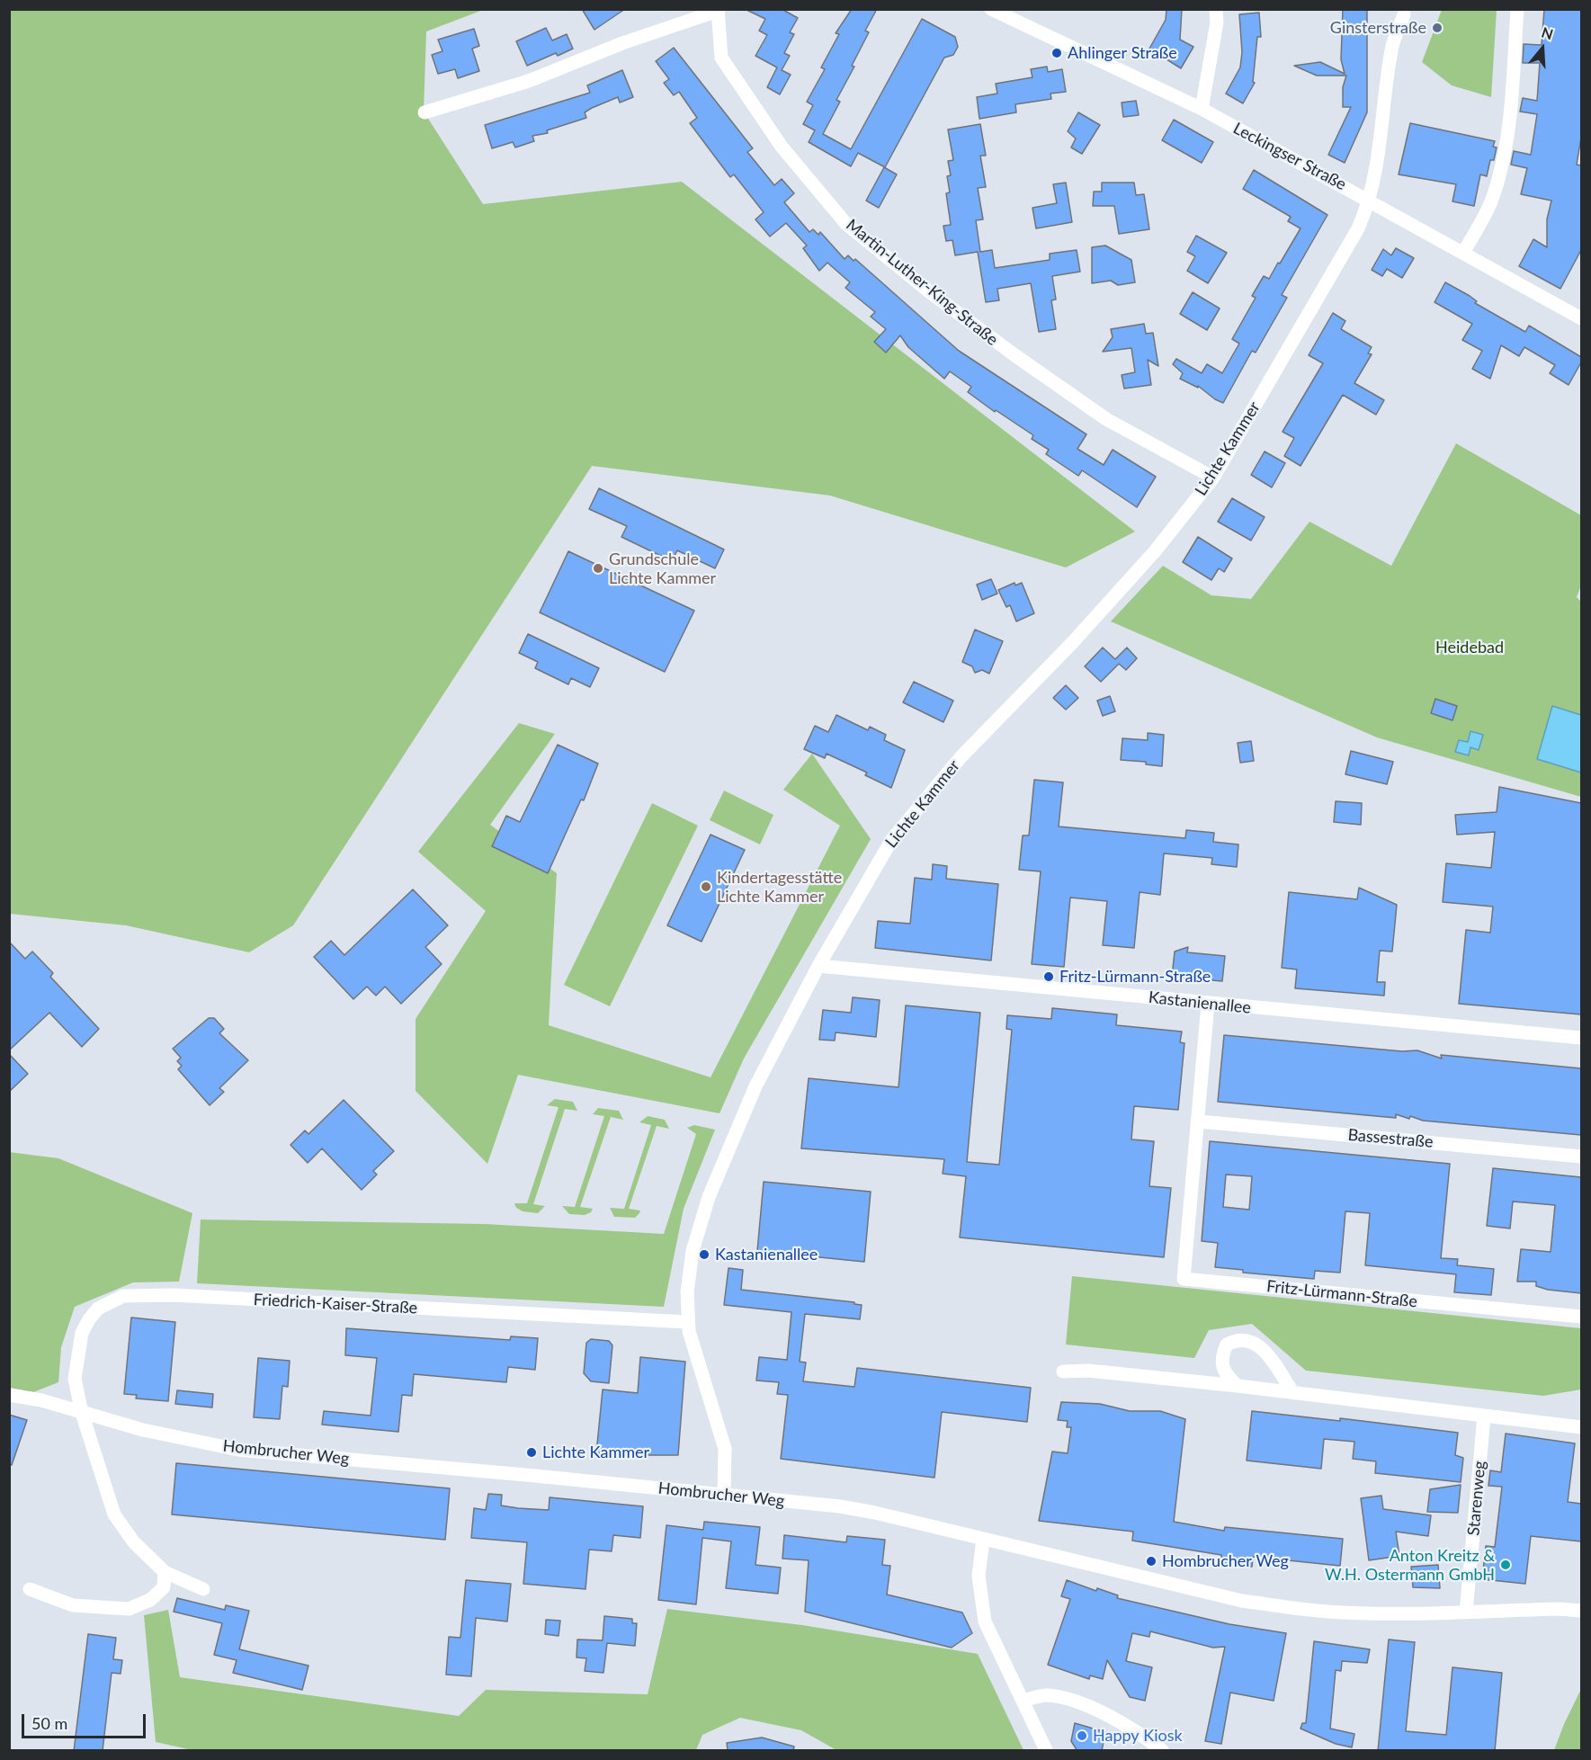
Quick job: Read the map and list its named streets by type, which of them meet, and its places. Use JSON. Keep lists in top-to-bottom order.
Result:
{
  "streets": {
    "street": [
      "Leckingser Straße",
      "Martin-Luther-King-Straße",
      "Lichte Kammer",
      "Kastanienallee",
      "Bassestraße",
      "Fritz-Lürmann-Straße",
      "Friedrich-Kaiser-Straße",
      "Hombrucher Weg",
      "Starenweg"
    ]
  },
  "crossings": [
    ["Leckingser Straße", "Lichte Kammer"],
    ["Martin-Luther-King-Straße", "Lichte Kammer"],
    ["Lichte Kammer", "Kastanienallee"],
    ["Lichte Kammer", "Friedrich-Kaiser-Straße"],
    ["Lichte Kammer", "Hombrucher Weg"],
    ["Kastanienallee", "Fritz-Lürmann-Straße"],
    ["Bassestraße", "Fritz-Lürmann-Straße"],
    ["Friedrich-Kaiser-Straße", "Hombrucher Weg"],
    ["Hombrucher Weg", "Starenweg"]
  ],
  "parks": ["Heidebad"],
  "places": [
    "Ginsterstraße",
    "Ahlinger Straße",
    "Grundschule Lichte Kammer",
    "Kindertagesstätte Lichte Kammer",
    "Fritz-Lürmann-Straße",
    "Kastanienallee",
    "Lichte Kammer",
    "Hombrucher Weg",
    "Anton Kreitz & W.H. Ostermann GmbH",
    "Happy Kiosk"
  ],
  "scale_bar": "50 m",
  "north": "top"
}
